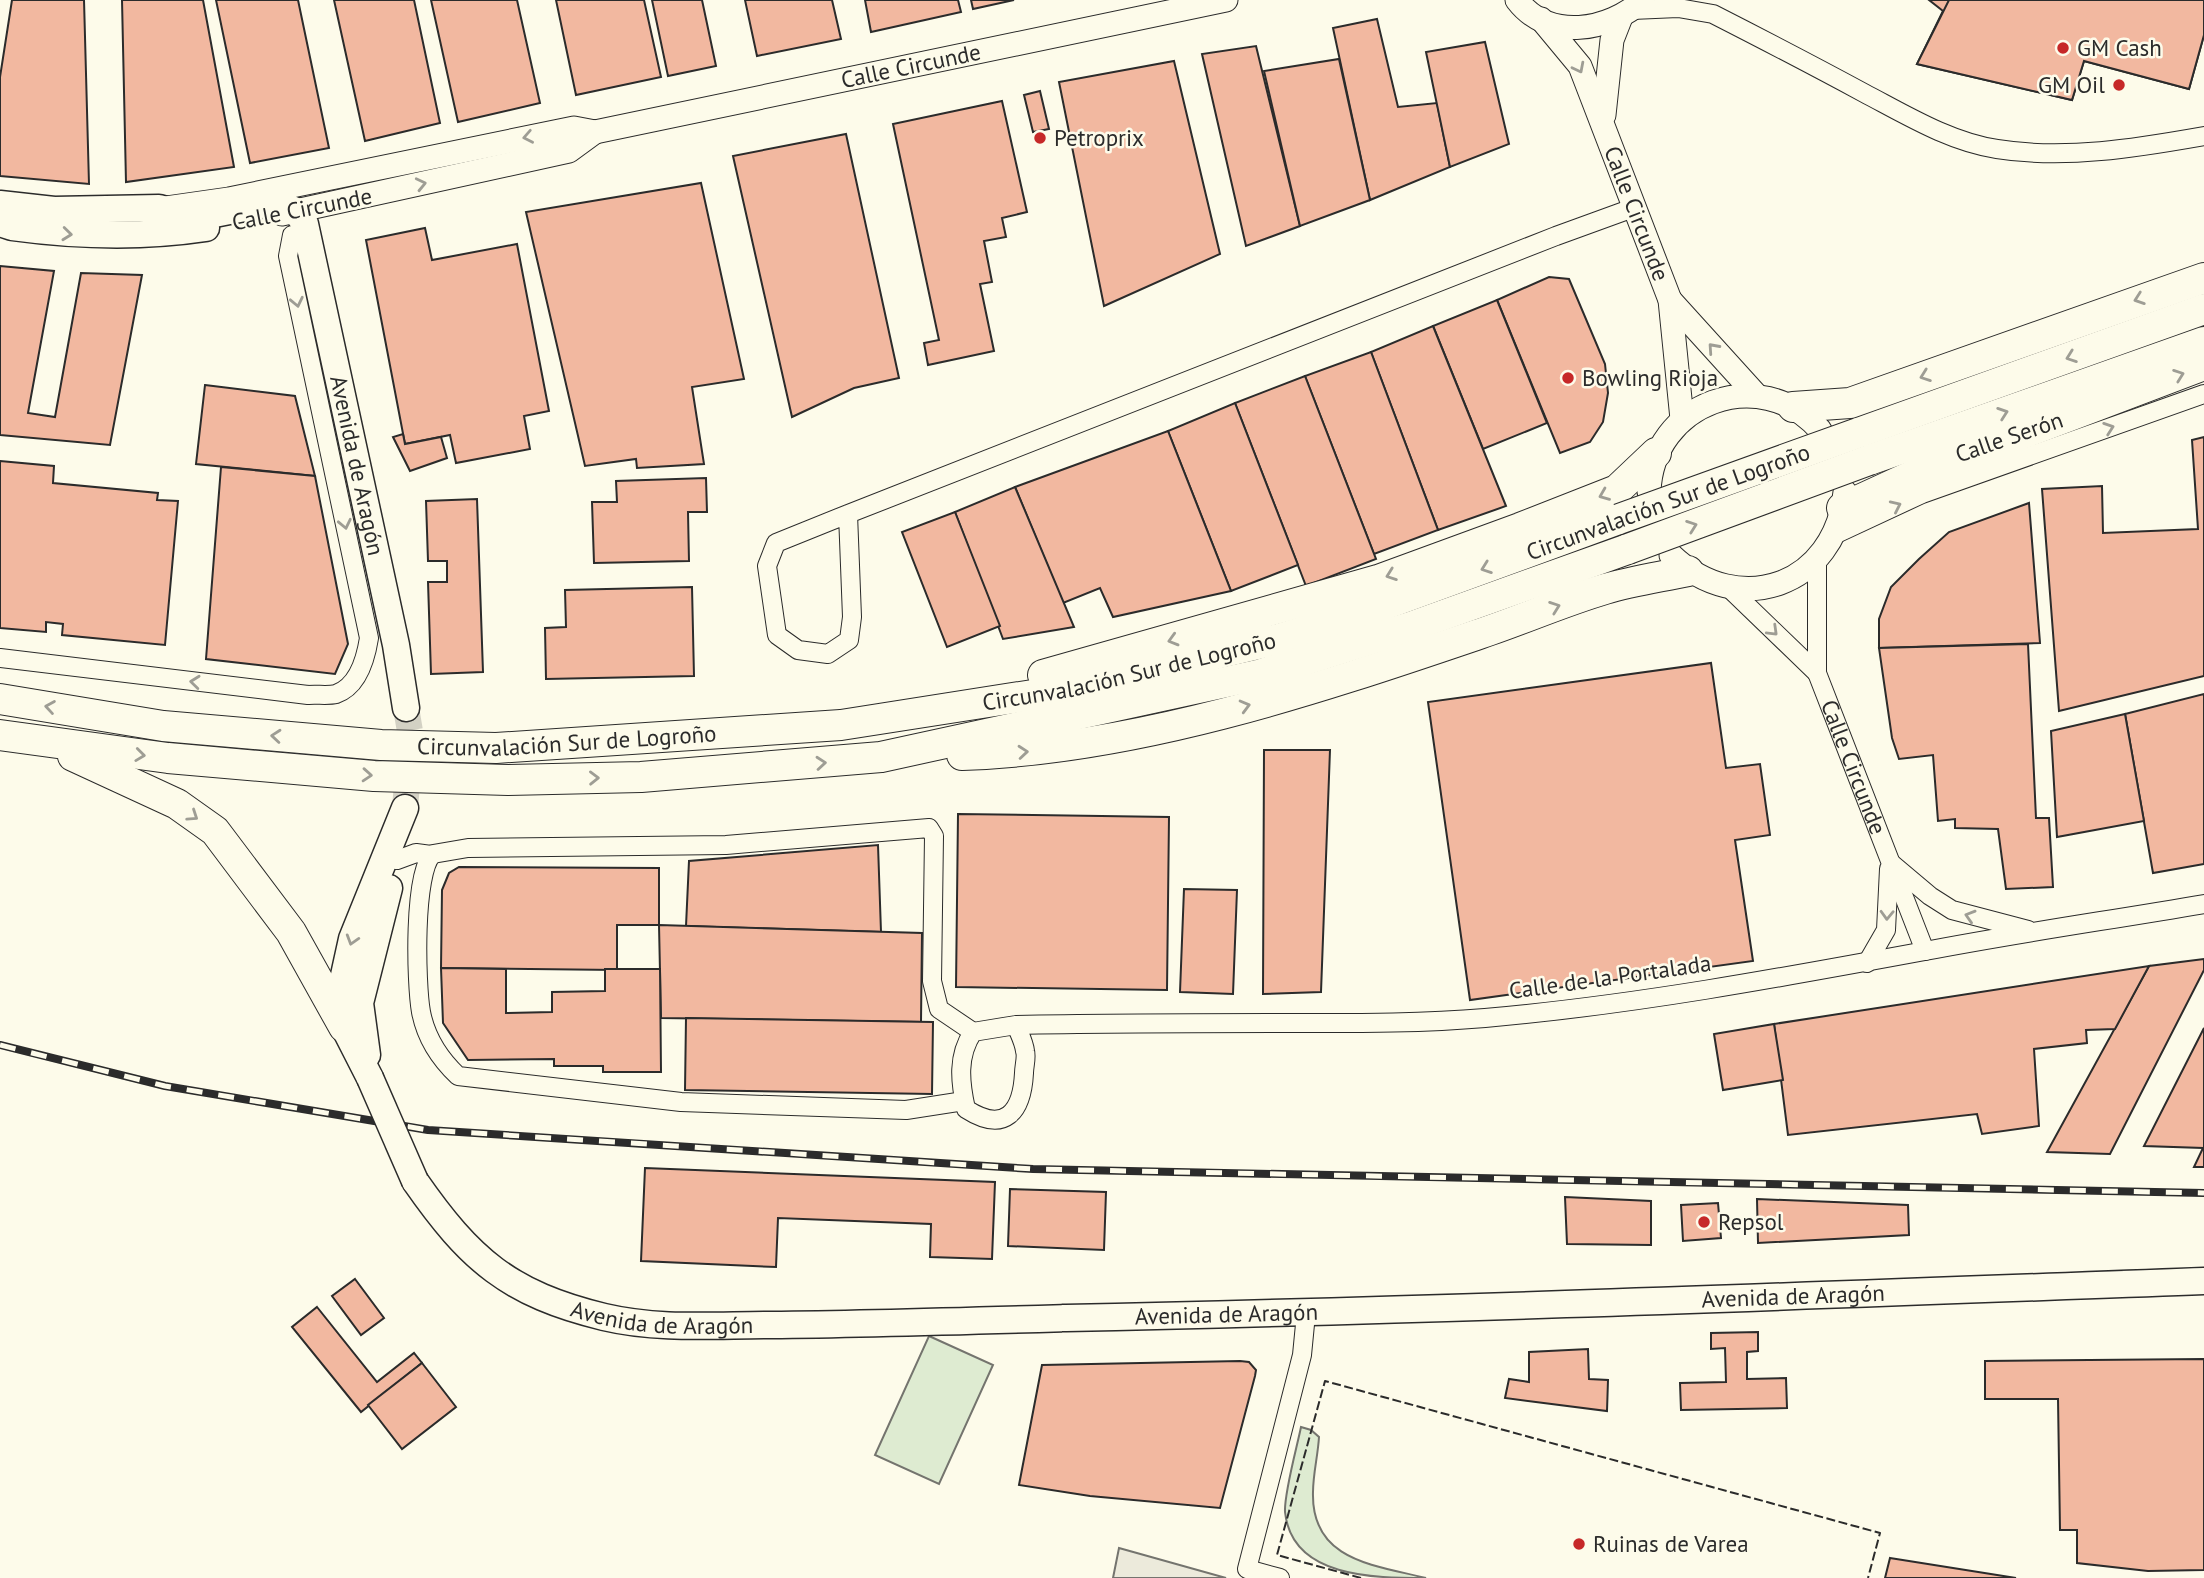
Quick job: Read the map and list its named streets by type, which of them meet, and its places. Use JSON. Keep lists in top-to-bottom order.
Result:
{
  "streets": {
    "highway": ["Circunvalación Sur de Logroño"],
    "main road": ["Calle Circunde", "Avenida de Aragón"],
    "street": ["Calle Serón", "Calle de la Portalada"]
  },
  "crossings": [
    ["Calle Circunde", "Avenida de Aragón"],
    ["Calle Circunde", "Calle de la Portalada"]
  ],
  "one_way": ["Calle Serón"],
  "places": [
    "GM Cash",
    "GM Oil",
    "Petroprix",
    "Bowling Rioja",
    "Repsol",
    "Ruinas de Varea"
  ]
}
